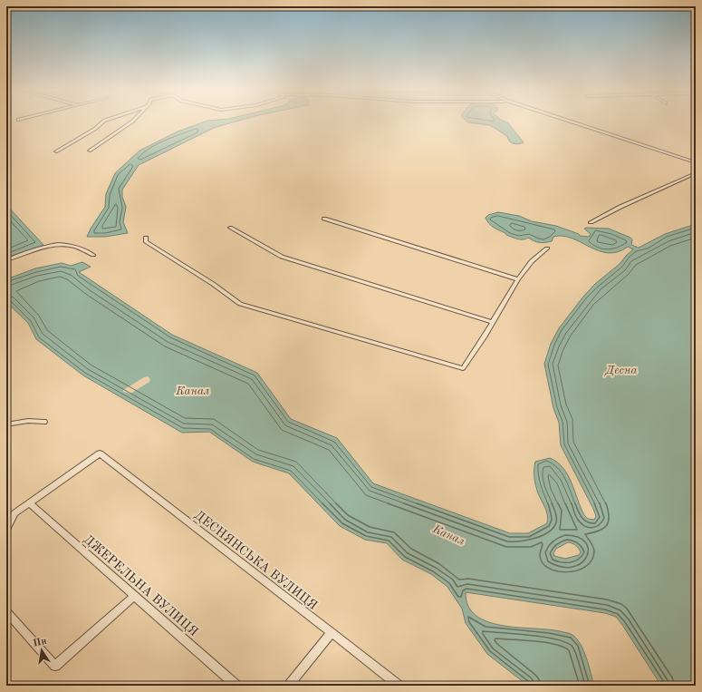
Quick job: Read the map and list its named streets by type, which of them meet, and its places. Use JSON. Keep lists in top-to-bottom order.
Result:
{
  "streets": {
    "street": ["ДЕСНЯНСЬКА ВУЛИЦЯ", "ДЖЕРЕЛЬНА ВУЛИЦЯ"]
  },
  "crossings": [
    ["ДЕСНЯНСЬКА ВУЛИЦЯ", "ДЖЕРЕЛЬНА ВУЛИЦЯ"]
  ],
  "water": ["Десна", "Канал"],
  "north": "top"
}
